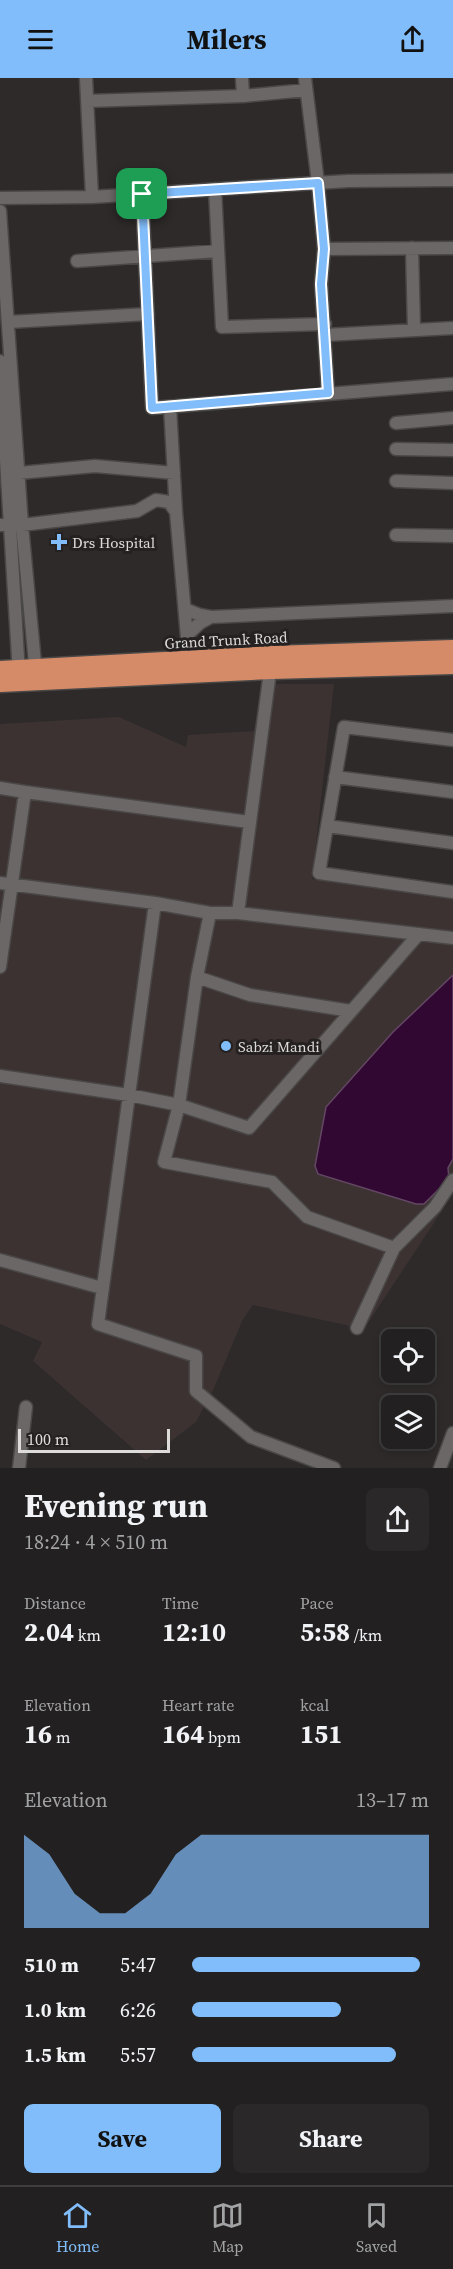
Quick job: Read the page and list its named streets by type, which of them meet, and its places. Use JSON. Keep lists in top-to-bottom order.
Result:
{
  "streets": {
    "highway": ["Grand Trunk Road"]
  },
  "places": {
    "health": ["Drs Hospital"],
    "other": ["Sabzi Mandi"]
  },
  "scale_bar": "100 m",
  "page": {
    "header": "Milers",
    "scale": "100 m",
    "heading": ["Evening run", "18:24 · 4 × 510 m"],
    "stats": [
      ["Distance", "2.04 km"],
      ["Time", "12:10"],
      ["Pace", "5:58 /km"],
      ["Elevation", "16 m"],
      ["Heart rate", "164 bpm"],
      ["kcal", "151"]
    ],
    "chart": ["Elevation", "13–17 m"],
    "list": [
      {
        "name": "510 m",
        "note": "5:47"
      },
      {
        "name": "1.0 km",
        "note": "6:26"
      },
      {
        "name": "1.5 km",
        "note": "5:57"
      }
    ],
    "buttons": ["Save", "Share"],
    "tabs": ["Home", "Map", "Saved"]
  }
}
